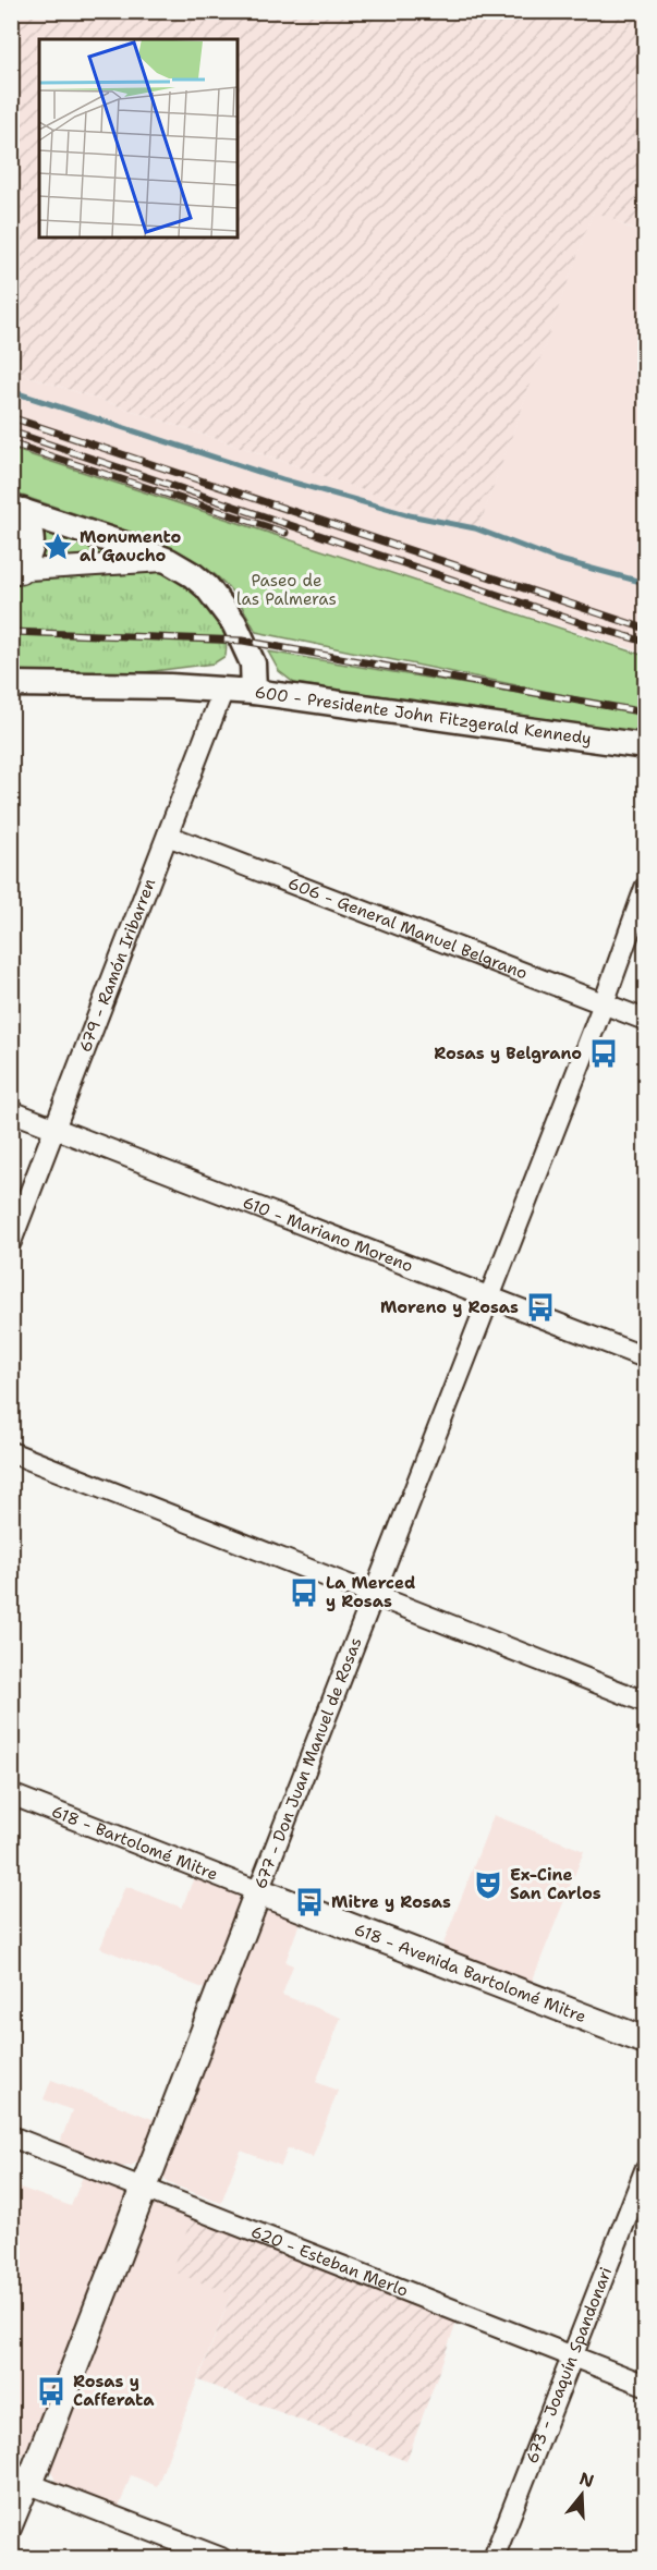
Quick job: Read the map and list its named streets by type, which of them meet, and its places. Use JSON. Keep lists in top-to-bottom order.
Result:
{
  "streets": {
    "main road": ["677 - Don Juan Manuel de Rosas", "618 - Avenida Bartolomé Mitre"],
    "street": [
      "600 - Presidente John Fitzgerald Kennedy",
      "606 - General Manuel Belgrano",
      "679 - Ramón Iribarren",
      "610 - Mariano Moreno",
      "618 - Bartolomé Mitre",
      "620 - Esteban Merlo",
      "673 - Joaquín Spandonari"
    ]
  },
  "crossings": [
    ["606 - General Manuel Belgrano", "679 - Ramón Iribarren"],
    ["606 - General Manuel Belgrano", "677 - Don Juan Manuel de Rosas"],
    ["679 - Ramón Iribarren", "610 - Mariano Moreno"],
    ["610 - Mariano Moreno", "677 - Don Juan Manuel de Rosas"],
    ["677 - Don Juan Manuel de Rosas", "618 - Bartolomé Mitre"],
    ["677 - Don Juan Manuel de Rosas", "618 - Avenida Bartolomé Mitre"],
    ["677 - Don Juan Manuel de Rosas", "620 - Esteban Merlo"],
    ["618 - Bartolomé Mitre", "618 - Avenida Bartolomé Mitre"],
    ["620 - Esteban Merlo", "673 - Joaquín Spandonari"]
  ],
  "parks": ["Paseo de las Palmeras"],
  "places": {
    "place": ["Monumento al Gaucho"],
    "bus stop": [
      "Rosas y Belgrano",
      "Moreno y Rosas",
      "La Merced y Rosas",
      "Mitre y Rosas",
      "Rosas y Cafferata"
    ],
    "theatre": ["Ex-Cine San Carlos"]
  },
  "north": "top"
}
